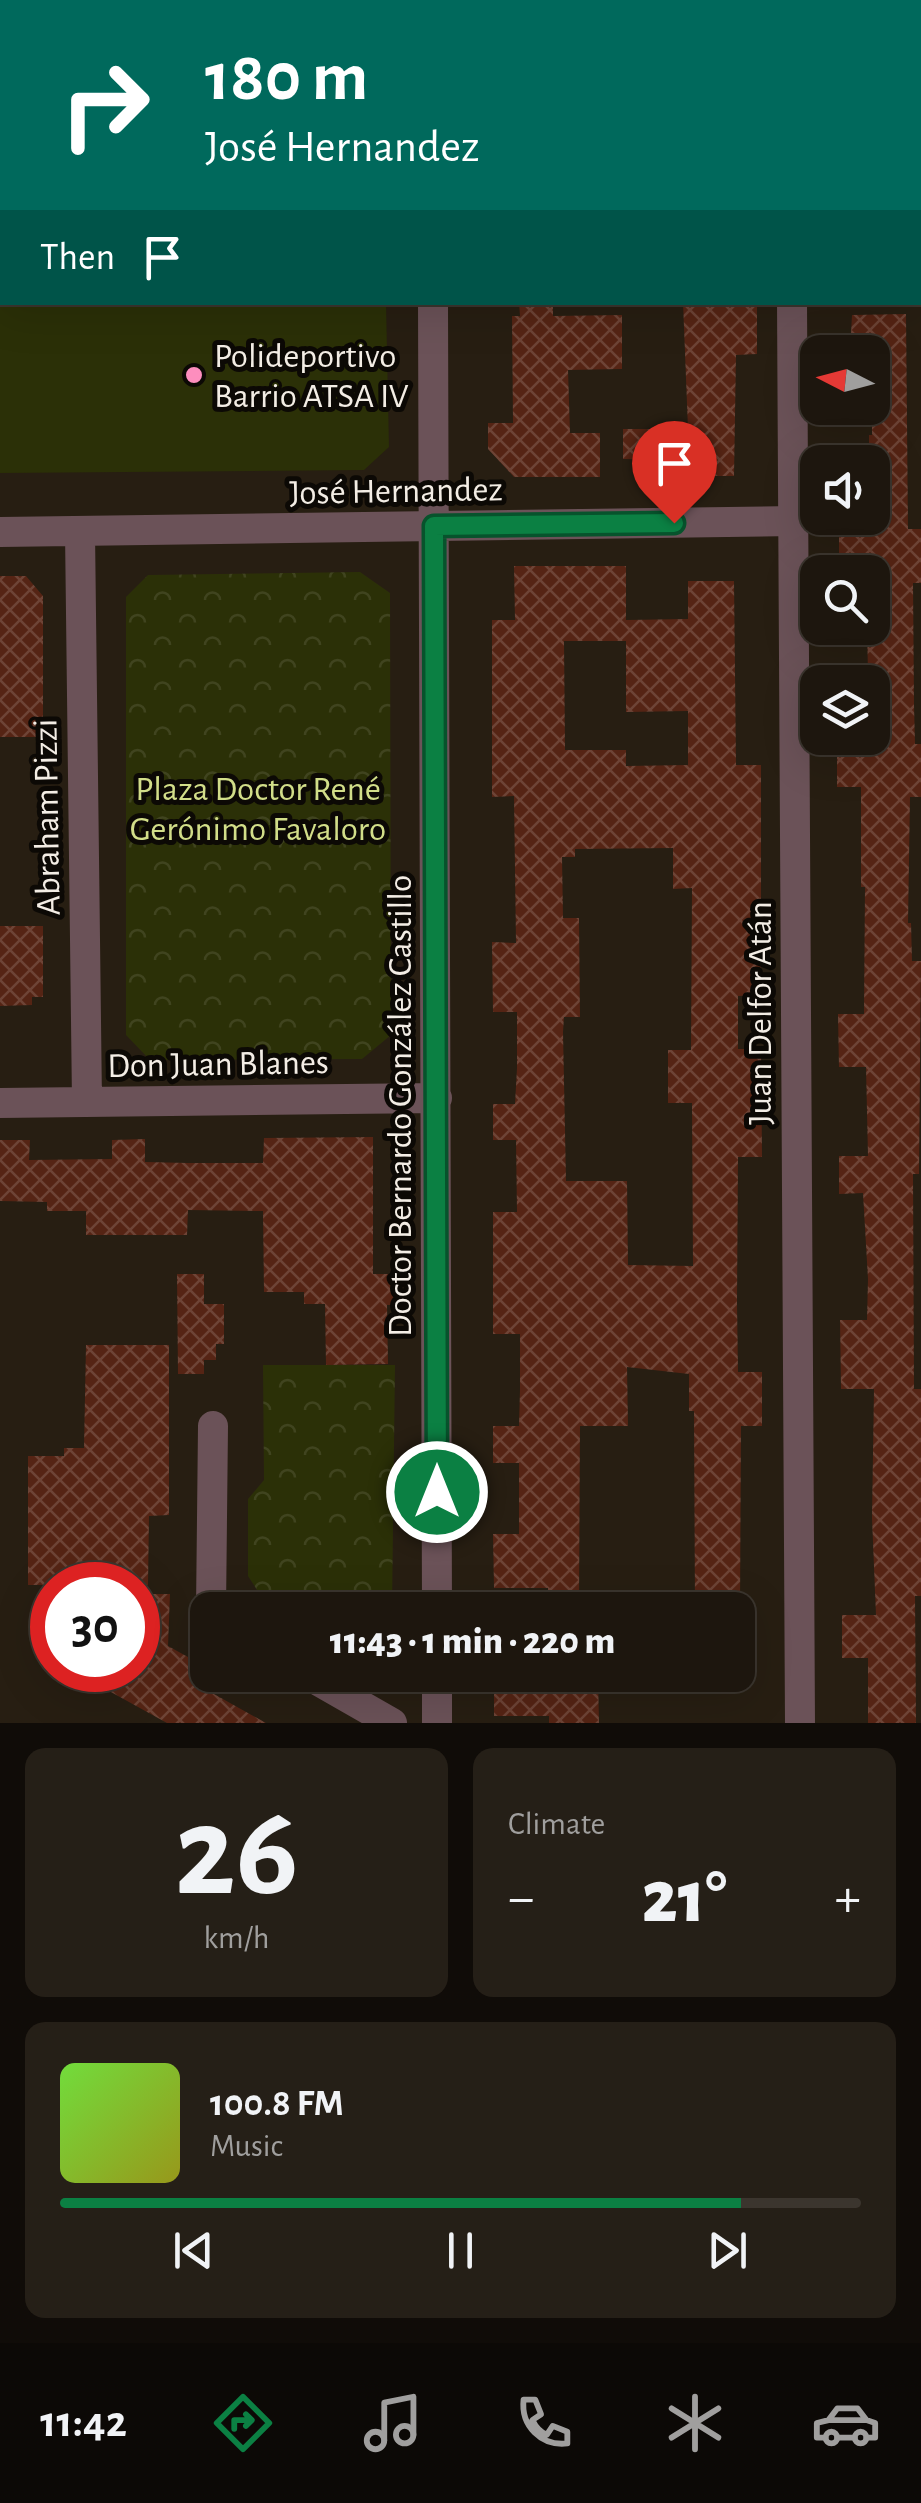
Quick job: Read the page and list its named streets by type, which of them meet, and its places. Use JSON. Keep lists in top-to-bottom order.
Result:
{
  "streets": {
    "street": [
      "José Hernandez",
      "Abraham Pizzi",
      "Juan Delfor Atán",
      "Don Juan Blanes",
      "Doctor Bernardo González Castillo"
    ]
  },
  "crossings": [
    ["José Hernandez", "Abraham Pizzi"],
    ["José Hernandez", "Juan Delfor Atán"],
    ["José Hernandez", "Doctor Bernardo González Castillo"],
    ["Abraham Pizzi", "Don Juan Blanes"],
    ["Don Juan Blanes", "Doctor Bernardo González Castillo"]
  ],
  "parks": ["Plaza Doctor René Gerónimo Favaloro"],
  "places": ["Polideportivo Barrio ATSA IV"],
  "north": "left",
  "page": {
    "turn": ["180 m", "José Hernandez"],
    "then": "Then",
    "limit": "30",
    "trip": "11:43 · 1 min · 220 m",
    "tile": [
      ["26", "km/h"],
      "Climate"
    ],
    "heat": ["−", "21°", "+"],
    "song": ["100.8 FM", "Music"],
    "tabs": "11:42"
  }
}
